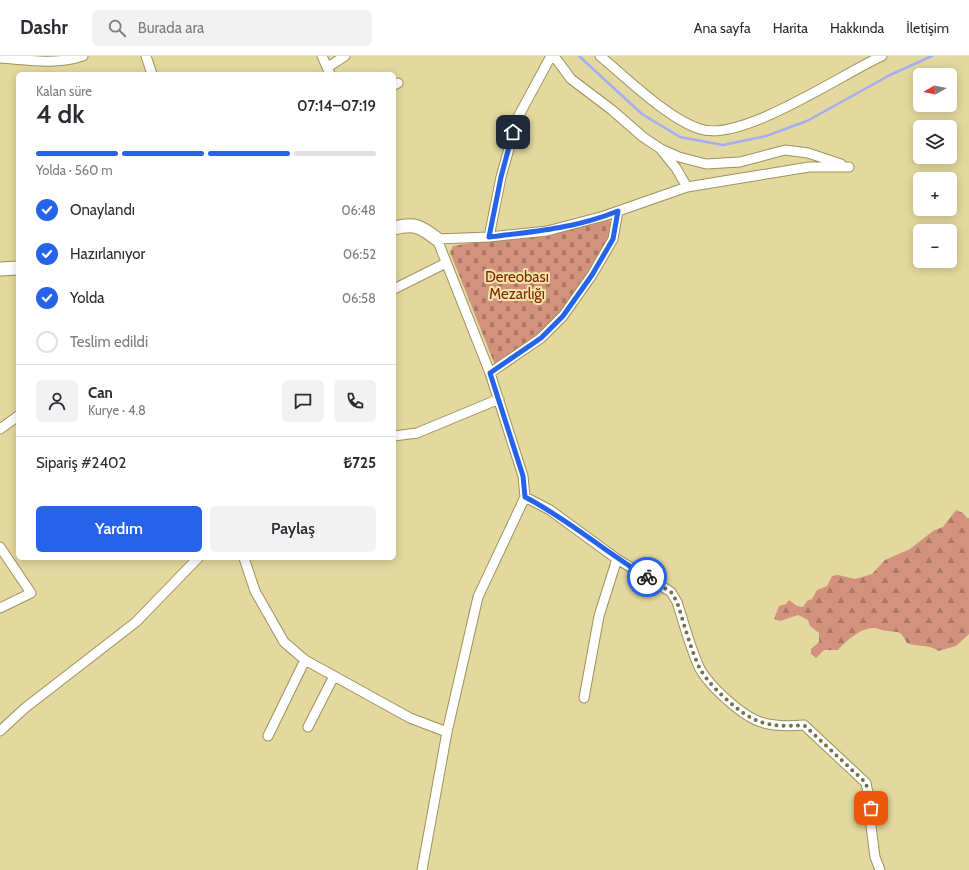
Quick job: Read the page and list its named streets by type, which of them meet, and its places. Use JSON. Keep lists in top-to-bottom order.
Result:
{
  "parks": ["Dereobası Mezarlığı"],
  "north": "left",
  "page": {
    "header": "Dashr",
    "search": "Burada ara",
    "nav": [
      "Ana sayfa",
      "Harita",
      "Hakkında",
      "İletişim"
    ],
    "map_buttons": ["+", "−"],
    "heading": ["4 dk", "Kalan süre", "07:14–07:19"],
    "panel": [
      "Can",
      "Kurye · 4.8",
      "Sipariş #2402",
      "₺725"
    ],
    "bar": "Yolda · 560 m",
    "list": [
      ["Onaylandı", "06:48"],
      ["Hazırlanıyor", "06:52"],
      ["Yolda", "06:58"],
      "Teslim edildi"
    ],
    "buttons": ["Yardım", "Paylaş"]
  }
}
